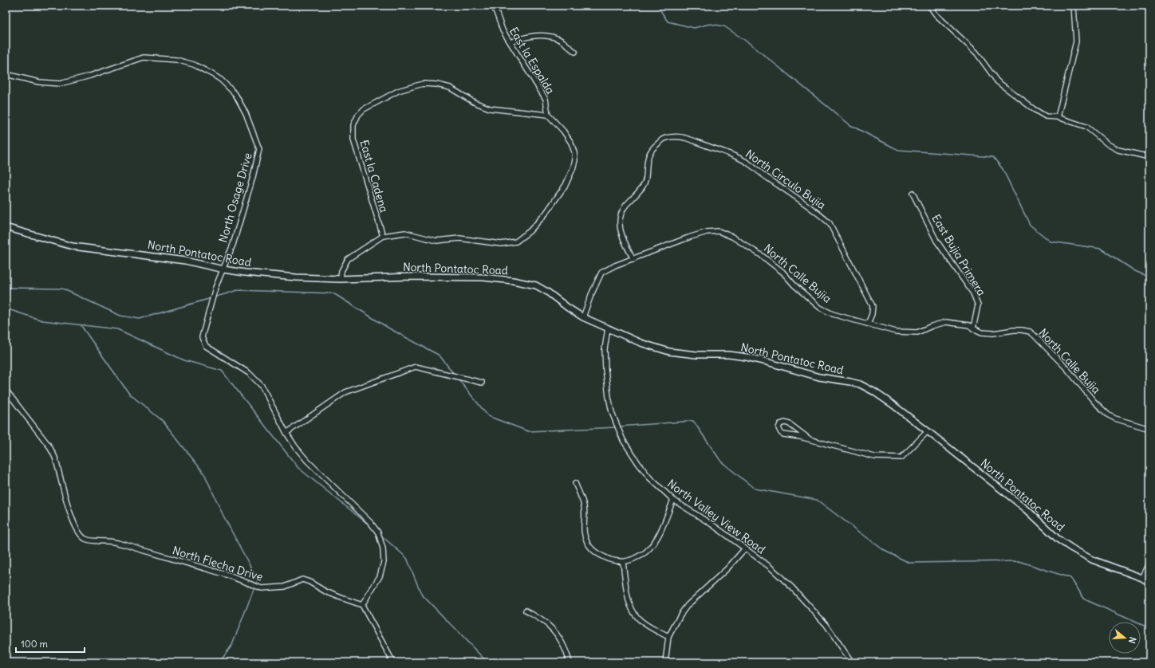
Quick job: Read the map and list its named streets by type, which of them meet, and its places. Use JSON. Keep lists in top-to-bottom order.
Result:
{
  "streets": {
    "street": [
      "East la Espalda",
      "East la Cadena",
      "North Circulo Bujia",
      "North Osage Drive",
      "North Pontatoc Road",
      "East Bujia Primera",
      "North Calle Bujia",
      "North Valley View Road",
      "North Flecha Drive"
    ]
  },
  "crossings": [
    ["East la Espalda", "East la Cadena"],
    ["North Circulo Bujia", "North Calle Bujia"],
    ["North Osage Drive", "North Pontatoc Road"],
    ["North Pontatoc Road", "North Calle Bujia"],
    ["North Pontatoc Road", "North Valley View Road"],
    ["East Bujia Primera", "North Calle Bujia"]
  ],
  "scale_bar": "100 m",
  "north": "right"
}
